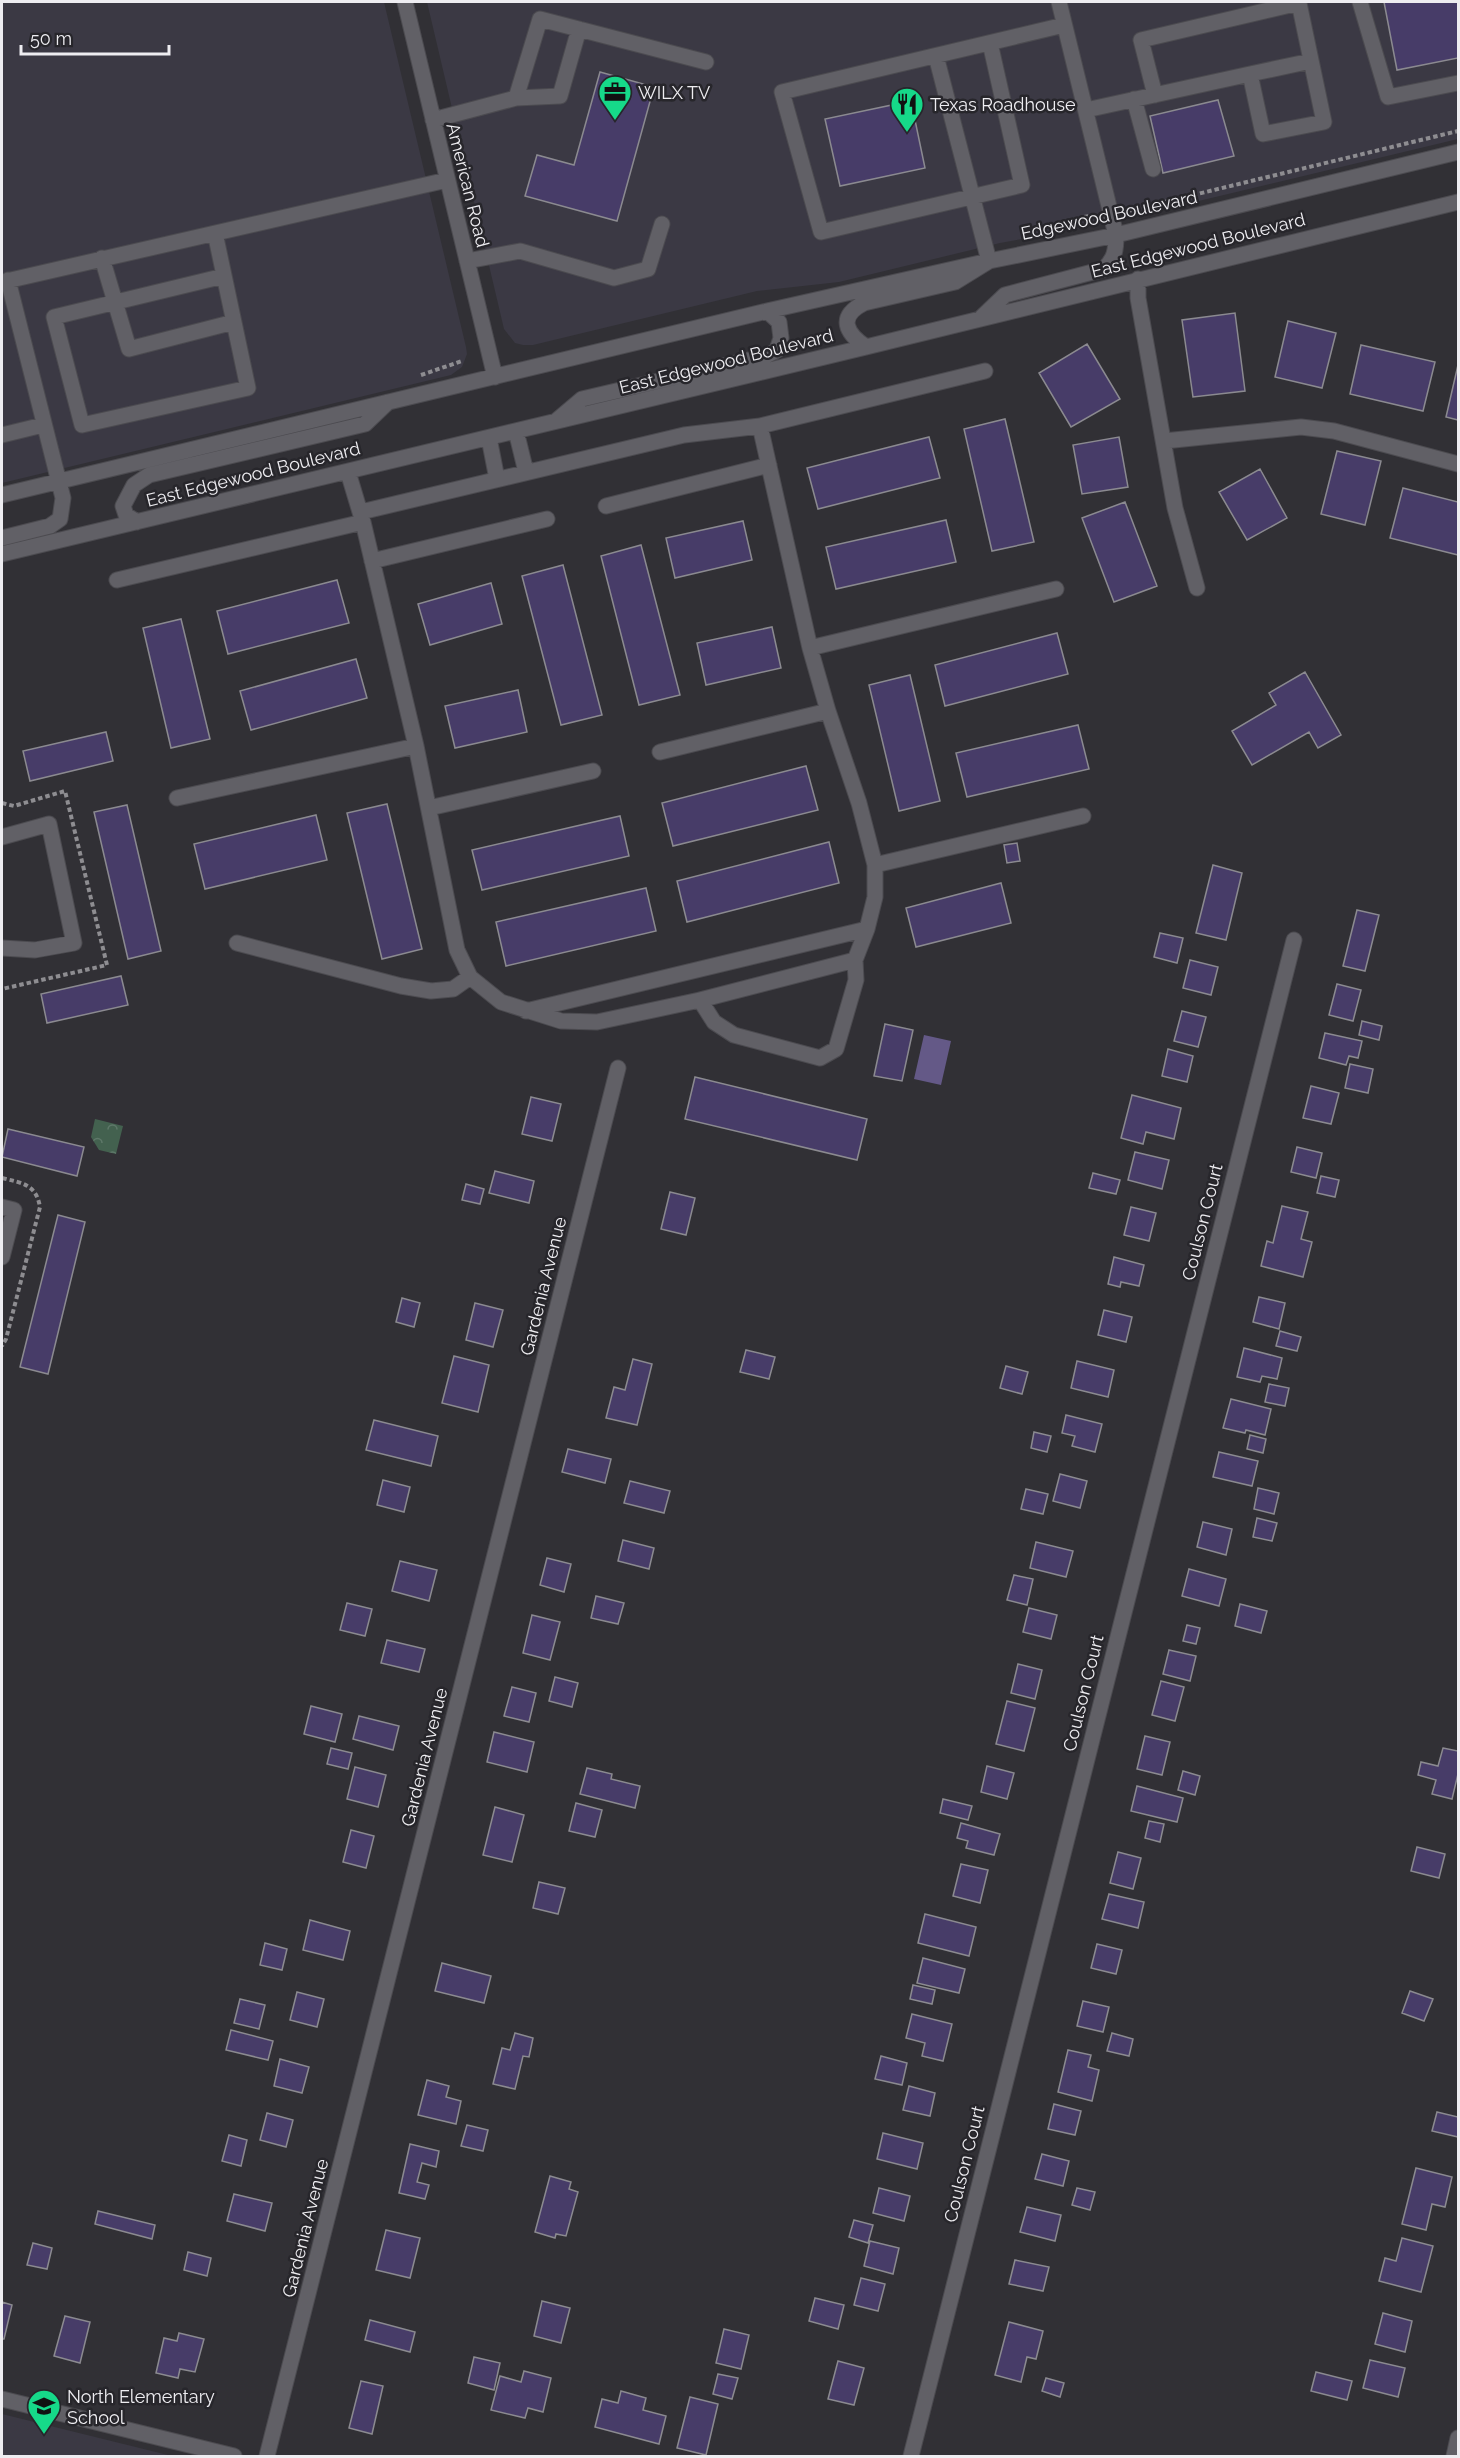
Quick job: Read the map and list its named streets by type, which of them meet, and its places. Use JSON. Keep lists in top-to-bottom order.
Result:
{
  "streets": {
    "street": [
      "American Road",
      "Edgewood Boulevard",
      "East Edgewood Boulevard",
      "Coulson Court",
      "Gardenia Avenue"
    ]
  },
  "places": {
    "office": ["WILX TV"],
    "restaurant": ["Texas Roadhouse"],
    "school or university": ["North Elementary School"]
  },
  "scale_bar": "50 m"
}
